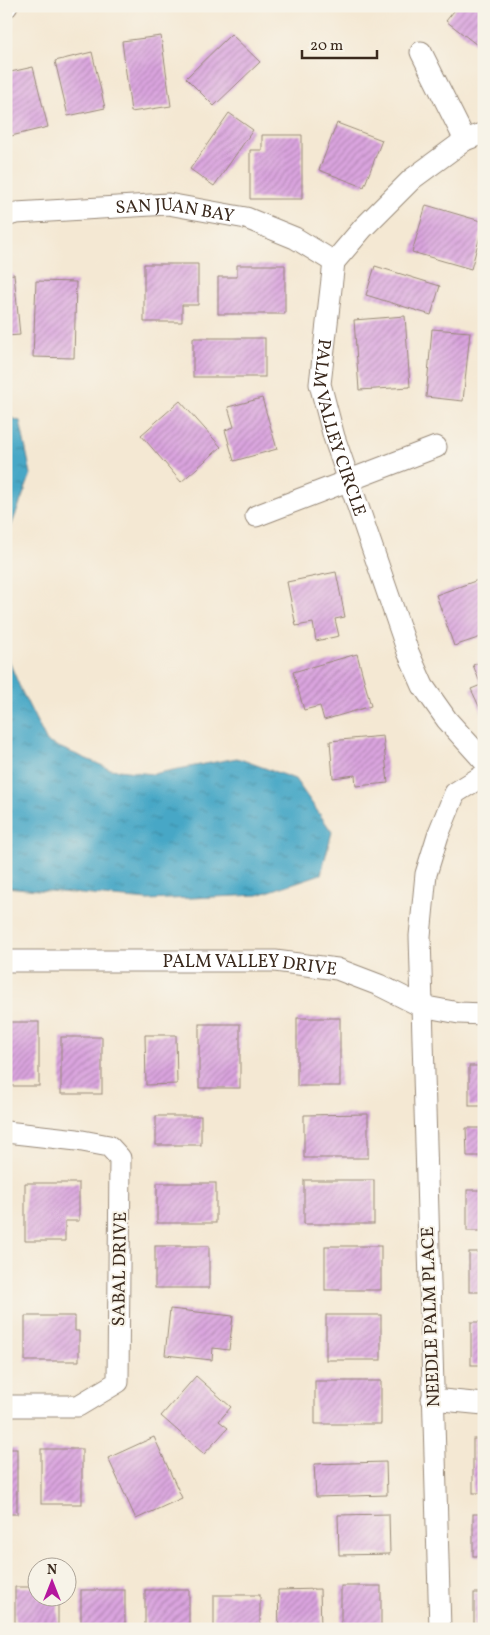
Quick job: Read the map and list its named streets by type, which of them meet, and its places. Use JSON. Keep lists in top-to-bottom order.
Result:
{
  "streets": {
    "street": [
      "SAN JUAN BAY",
      "PALM VALLEY CIRCLE",
      "PALM VALLEY DRIVE",
      "SABAL DRIVE",
      "NEEDLE PALM PLACE"
    ]
  },
  "crossings": [
    ["SAN JUAN BAY", "PALM VALLEY CIRCLE"],
    ["PALM VALLEY DRIVE", "NEEDLE PALM PLACE"]
  ],
  "scale_bar": "20 m",
  "north": "top"
}
